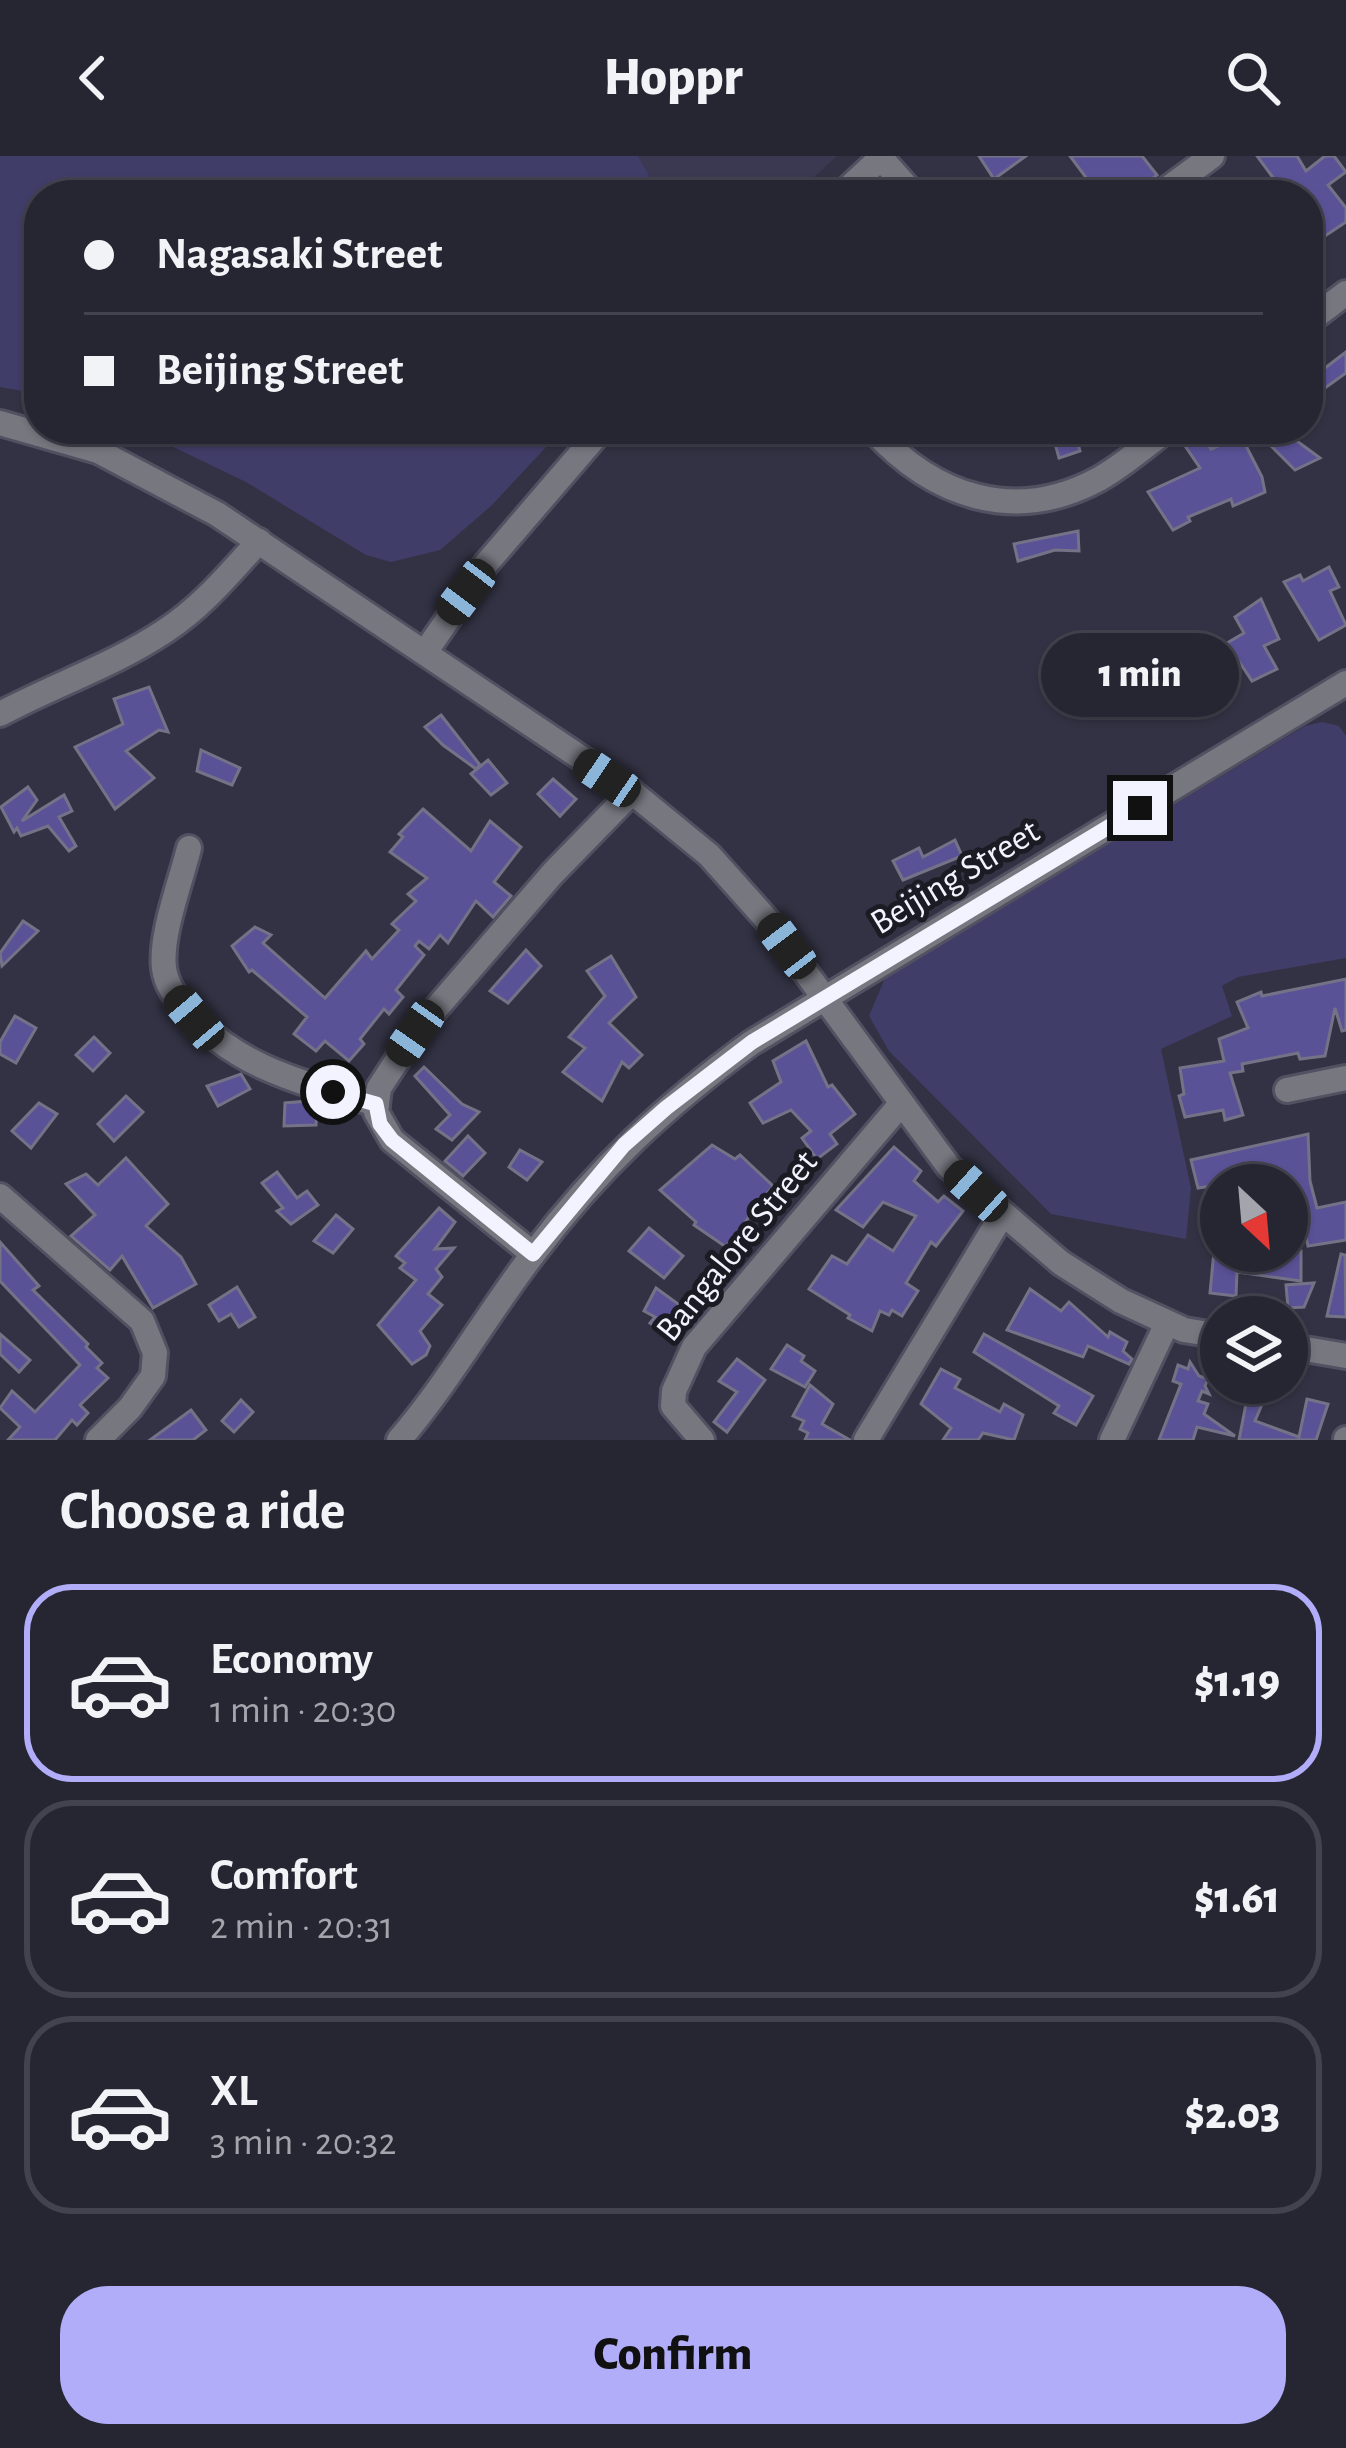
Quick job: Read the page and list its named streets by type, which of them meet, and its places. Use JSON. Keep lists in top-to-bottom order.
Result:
{
  "streets": {
    "street": ["Beijing Street", "Bangalore Street"]
  },
  "north": "bottom right",
  "page": {
    "header": "Hoppr",
    "banner": ["Nagasaki Street", "Beijing Street"],
    "bubble": "1 min",
    "heading": "Choose a ride",
    "list": [
      {
        "name": "Economy",
        "note": "1 min · 20:30",
        "value": "$1.19"
      },
      {
        "name": "Comfort",
        "note": "2 min · 20:31",
        "value": "$1.61"
      },
      {
        "name": "XL",
        "note": "3 min · 20:32",
        "value": "$2.03"
      }
    ],
    "buttons": "Confirm"
  }
}
